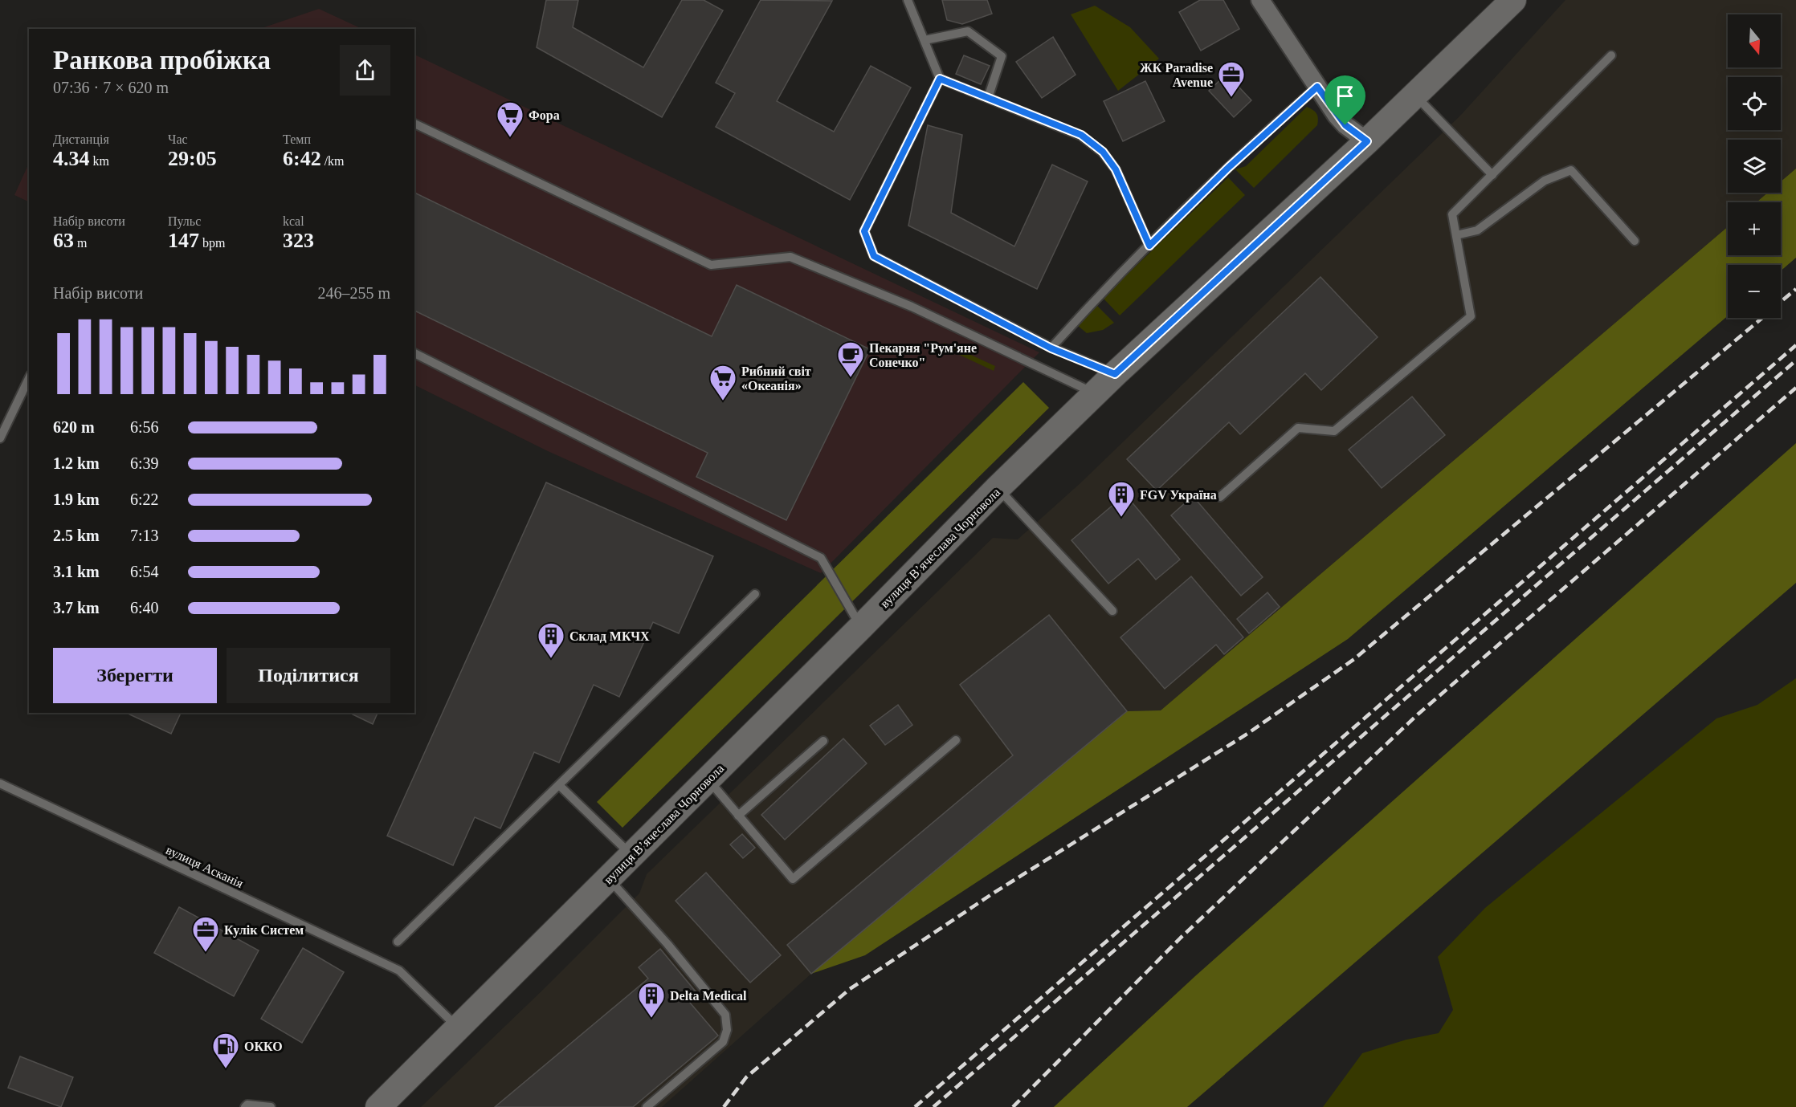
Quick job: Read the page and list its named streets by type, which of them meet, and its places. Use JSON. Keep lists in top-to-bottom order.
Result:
{
  "streets": {
    "main road": ["вулиця Вʼячеслава Чорновола"],
    "lane": ["вулиця Асканія"]
  },
  "crossings": [
    ["вулиця Вʼячеслава Чорновола", "вулиця Асканія"]
  ],
  "places": {
    "office": ["ЖК Paradise Avenue", "Кулік Систем"],
    "supermarket": ["Фора", "Рибний світ «Океанія»"],
    "cafe": ["Пекарня \"Рум'яне Сонечко\""],
    "building": ["FGV Україна", "Склад МКЧХ", "Delta Medical"],
    "fuel station": ["ОККО"]
  },
  "north": "bottom",
  "page": {
    "map_buttons": ["+", "−"],
    "heading": ["Ранкова пробіжка", "07:36 · 7 × 620 m"],
    "stats": [
      ["Дистанція", "4.34 km"],
      ["Час", "29:05"],
      ["Темп", "6:42 /km"],
      ["Набір висоти", "63 m"],
      ["Пульс", "147 bpm"],
      ["kcal", "323"]
    ],
    "chart": ["Набір висоти", "246–255 m"],
    "list": [
      {
        "name": "620 m",
        "note": "6:56"
      },
      {
        "name": "1.2 km",
        "note": "6:39"
      },
      {
        "name": "1.9 km",
        "note": "6:22"
      },
      {
        "name": "2.5 km",
        "note": "7:13"
      },
      {
        "name": "3.1 km",
        "note": "6:54"
      },
      {
        "name": "3.7 km",
        "note": "6:40"
      }
    ],
    "buttons": ["Зберегти", "Поділитися"]
  }
}
